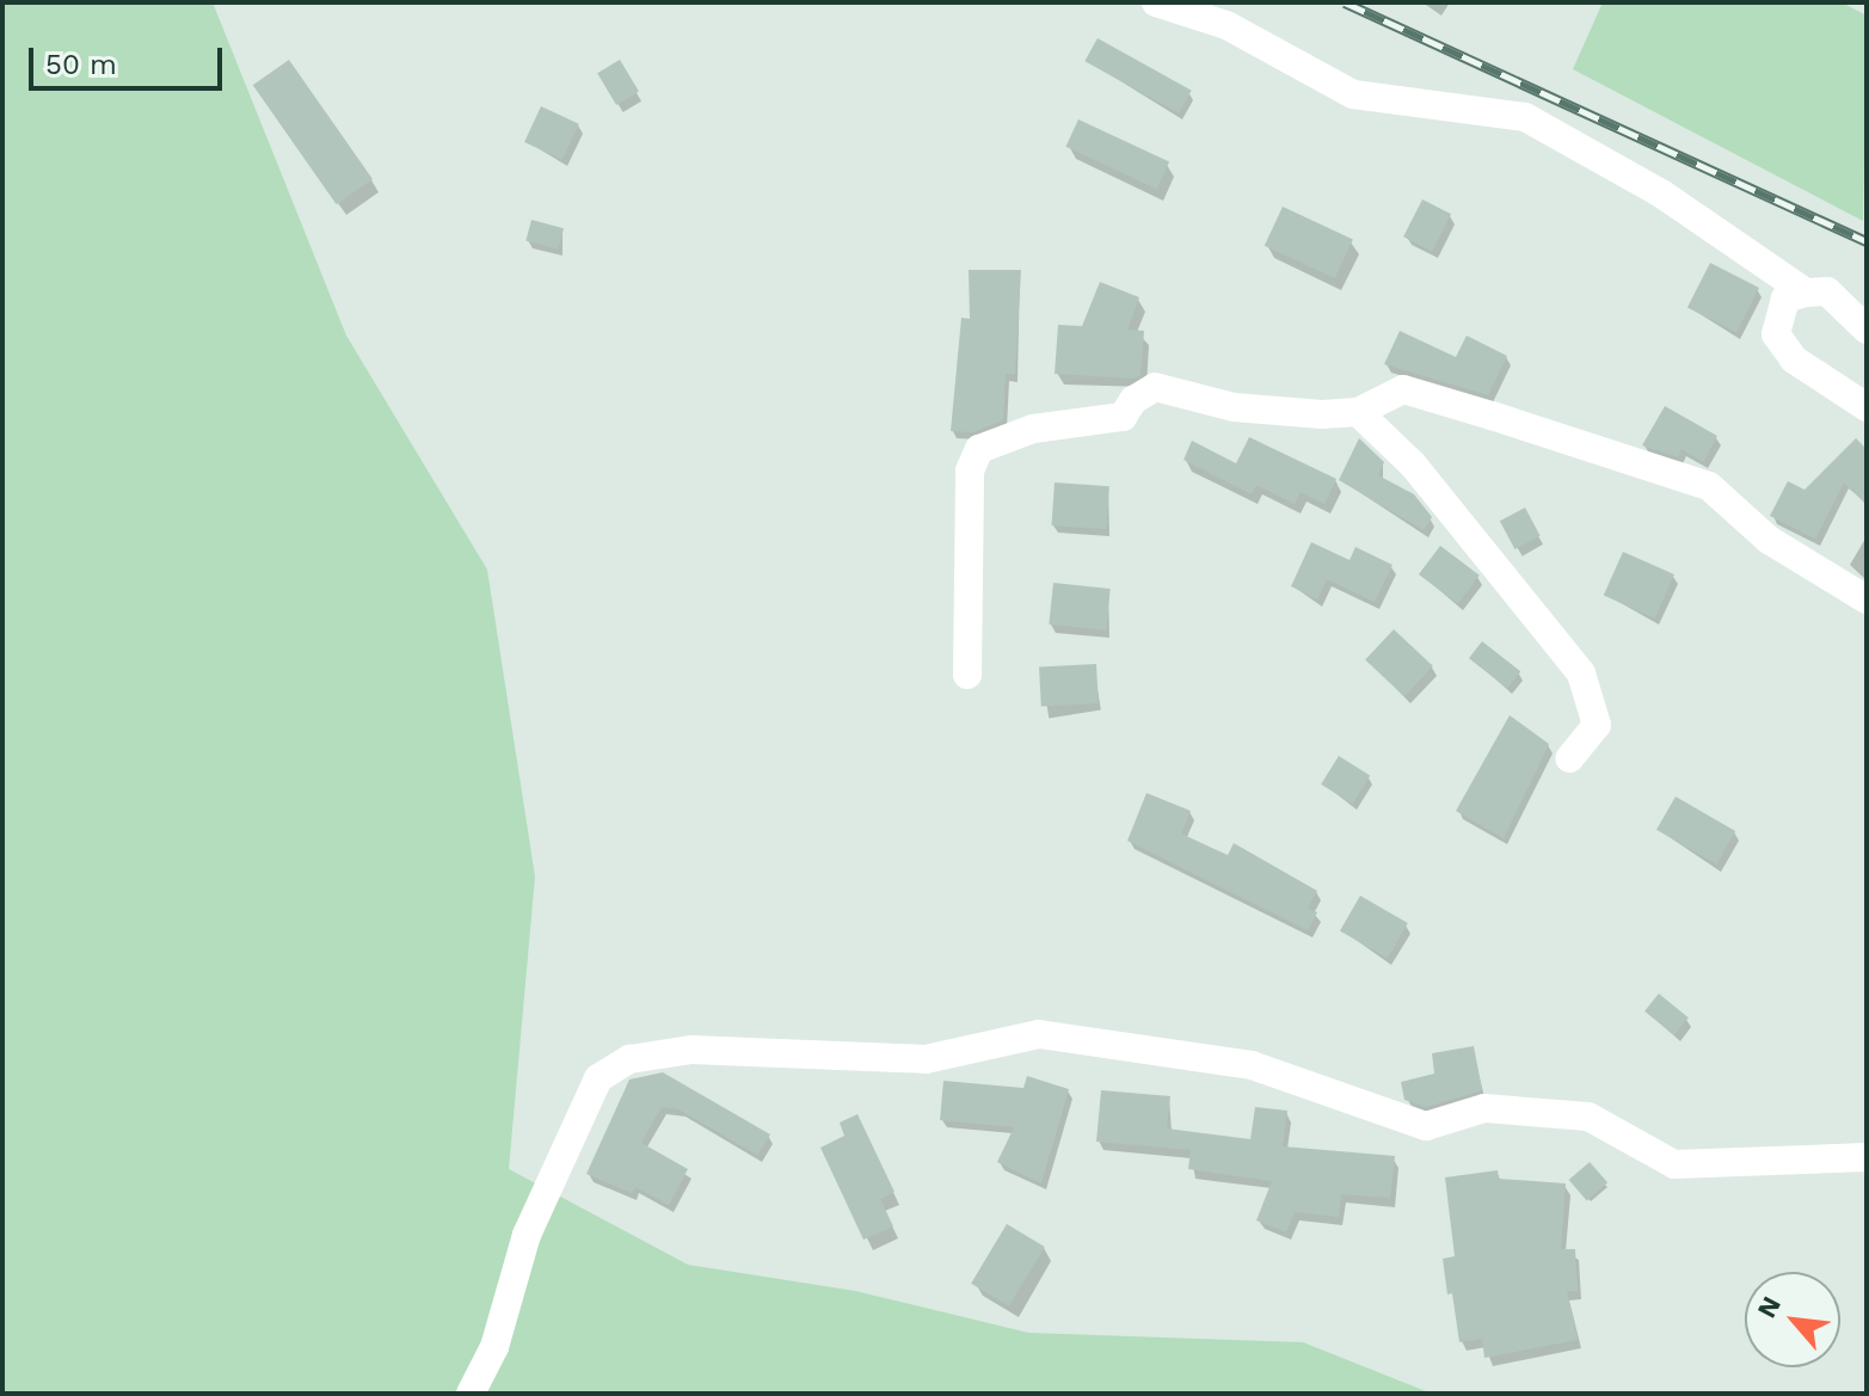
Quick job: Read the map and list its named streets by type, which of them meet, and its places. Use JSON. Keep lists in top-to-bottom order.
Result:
{
  "scale_bar": "50 m",
  "north": "top left"
}
